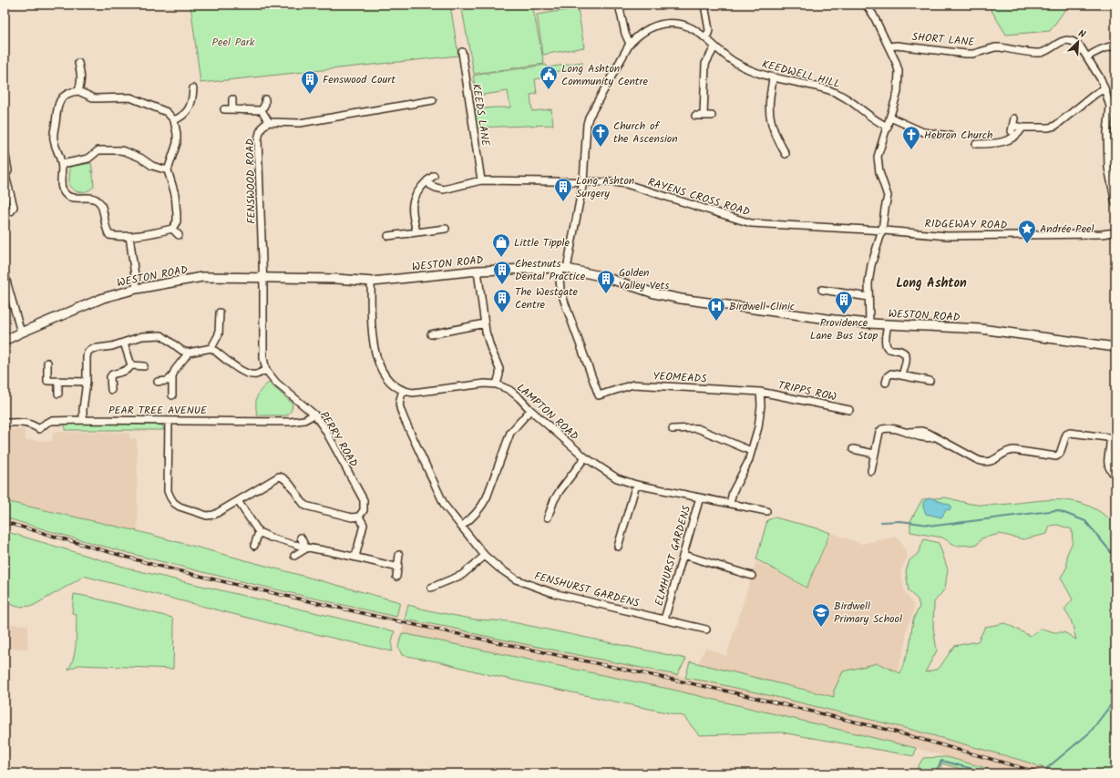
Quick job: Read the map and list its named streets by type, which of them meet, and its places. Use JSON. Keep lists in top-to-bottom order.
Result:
{
  "streets": {
    "street": [
      "SHORT LANE",
      "KEEDWELL HILL",
      "KEEDS LANE",
      "FENSWOOD ROAD",
      "RAYENS CROSS ROAD",
      "RIDGEWAY ROAD",
      "WESTON ROAD",
      "YEOMEADS",
      "TRIPPS ROW",
      "PEAR TREE AVENUE",
      "LAMPTON ROAD",
      "PERRY ROAD",
      "ELMHURST GARDENS",
      "FENSHURST GARDENS"
    ]
  },
  "crossings": [
    ["KEEDWELL HILL", "RAYENS CROSS ROAD"],
    ["KEEDWELL HILL", "WESTON ROAD"],
    ["KEEDWELL HILL", "YEOMEADS"],
    ["KEEDS LANE", "RAYENS CROSS ROAD"],
    ["FENSWOOD ROAD", "WESTON ROAD"],
    ["RAYENS CROSS ROAD", "RIDGEWAY ROAD"],
    ["YEOMEADS", "TRIPPS ROW"],
    ["PEAR TREE AVENUE", "PERRY ROAD"],
    ["LAMPTON ROAD", "ELMHURST GARDENS"],
    ["LAMPTON ROAD", "FENSHURST GARDENS"],
    ["ELMHURST GARDENS", "FENSHURST GARDENS"]
  ],
  "districts": ["Long Ashton"],
  "parks": ["Peel Park"],
  "places": {
    "public building": ["Long Ashton Community Centre"],
    "building": [
      "Fenswood Court",
      "Long Ashton Surgery",
      "Chestnuts Dental Practice",
      "Golden Valley Vets",
      "The Westgate Centre",
      "Providence Lane Bus Stop"
    ],
    "church": ["Church of the Ascension", "Hebron Church"],
    "place": ["Andrée Peel"],
    "shop": ["Little Tipple"],
    "hospital": ["Birdwell Clinic"],
    "school or university": ["Birdwell Primary School"]
  },
  "north": "top right"
}
